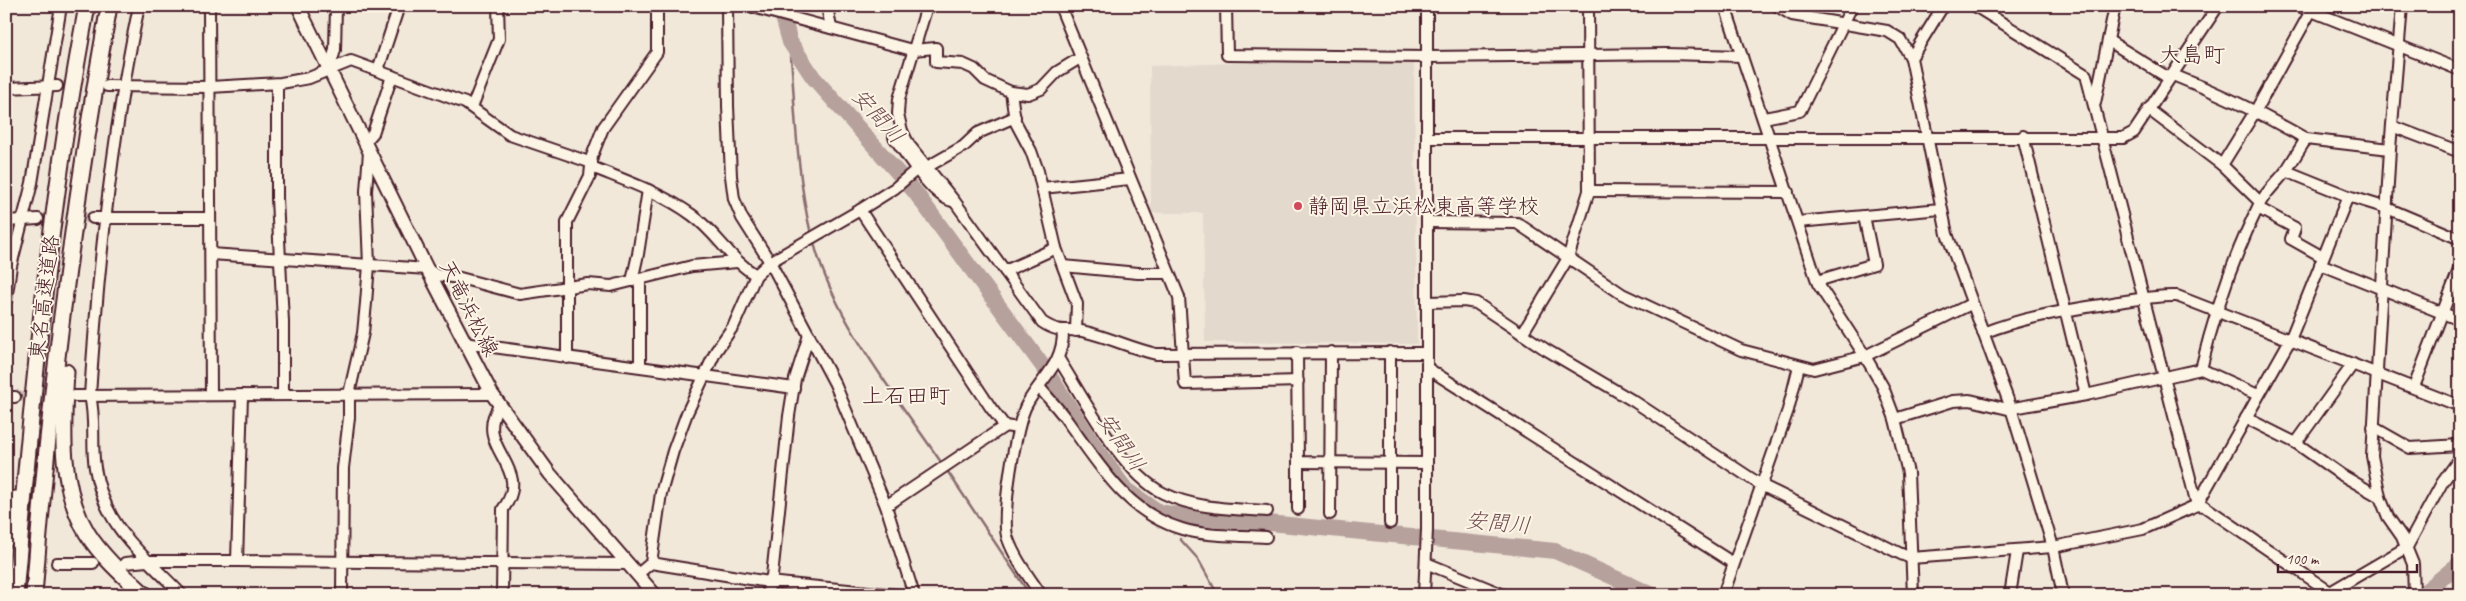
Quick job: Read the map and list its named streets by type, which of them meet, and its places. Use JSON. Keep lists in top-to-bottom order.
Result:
{
  "streets": {
    "highway": ["東名高速道路"],
    "main road": ["天竜浜松線"]
  },
  "districts": ["大島町", "上石田町"],
  "water": ["安間川"],
  "places": ["静岡県立浜松東高等学校"],
  "scale_bar": "100 m"
}
